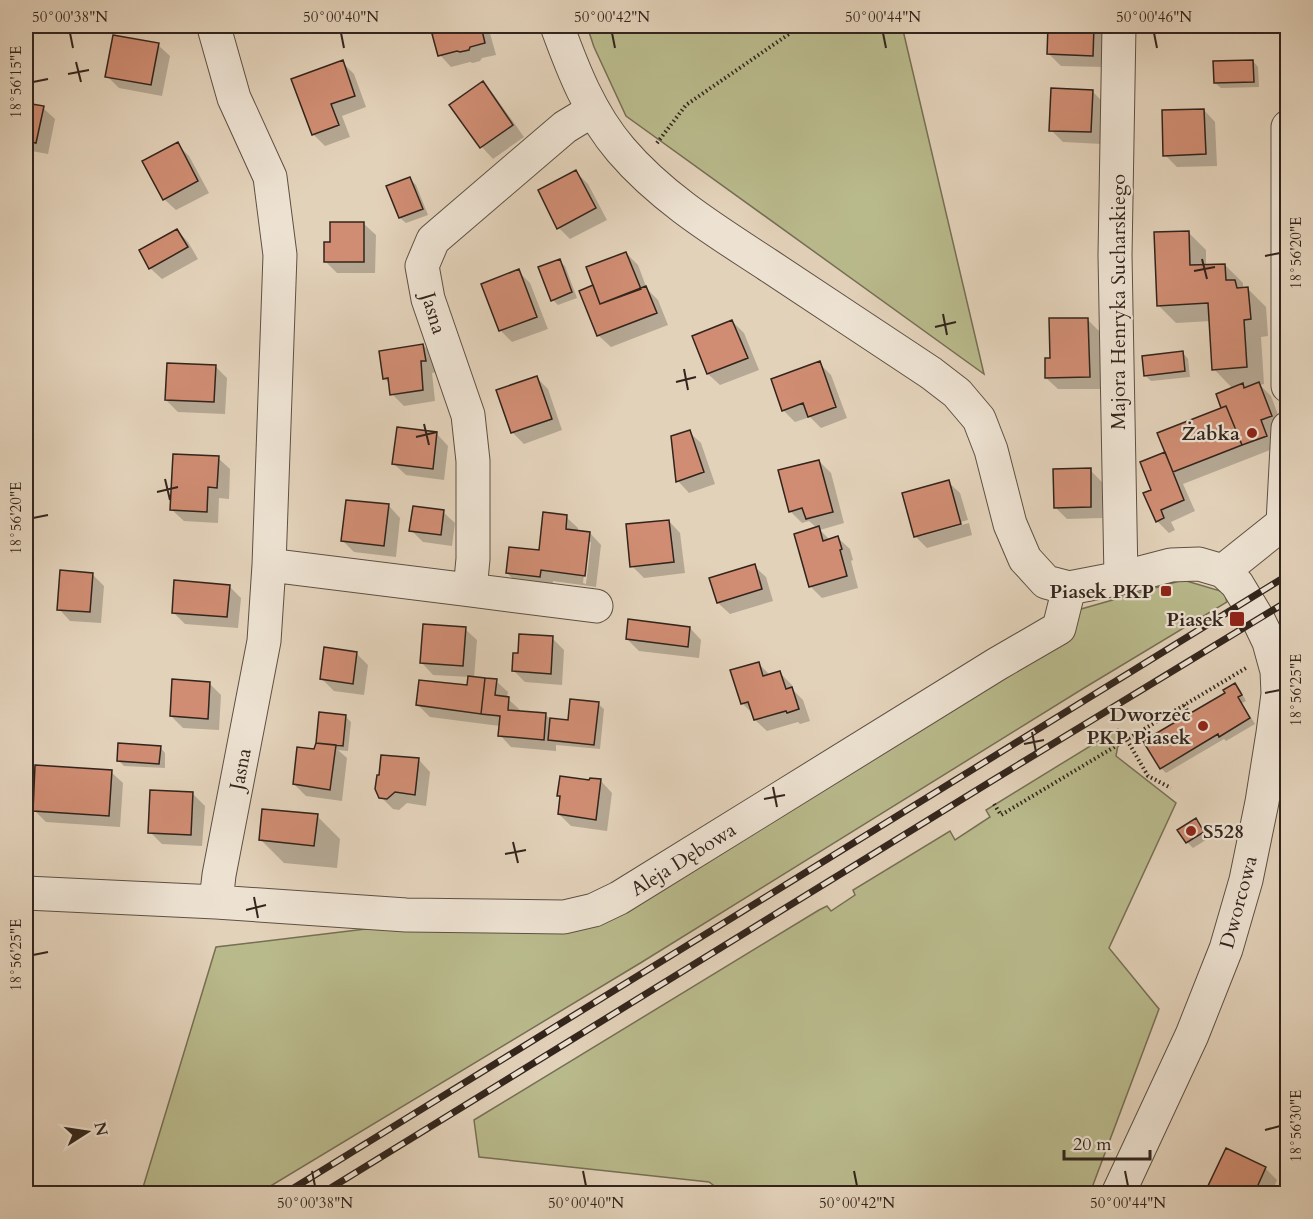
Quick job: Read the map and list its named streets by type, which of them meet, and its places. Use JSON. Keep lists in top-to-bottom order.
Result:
{
  "streets": {
    "street": [
      "Majora Henryka Sucharskiego",
      "Jasna",
      "Aleja Dębowa",
      "Dworcowa"
    ]
  },
  "crossings": [
    ["Jasna", "Aleja Dębowa"]
  ],
  "places": {
    "other": ["Żabka", "Dworzec PKP Piasek", "S528"],
    "transit": ["Piasek PKP", "Piasek"]
  },
  "scale_bar": "20 m",
  "north": "right",
  "coordinates": [
    "50°00'38\"N",
    "50°00'40\"N",
    "50°00'42\"N",
    "50°00'44\"N",
    "50°00'46\"N",
    "18°56'15\"E",
    "18°56'20\"E",
    "18°56'25\"E",
    "18°56'30\"E"
  ]
}
